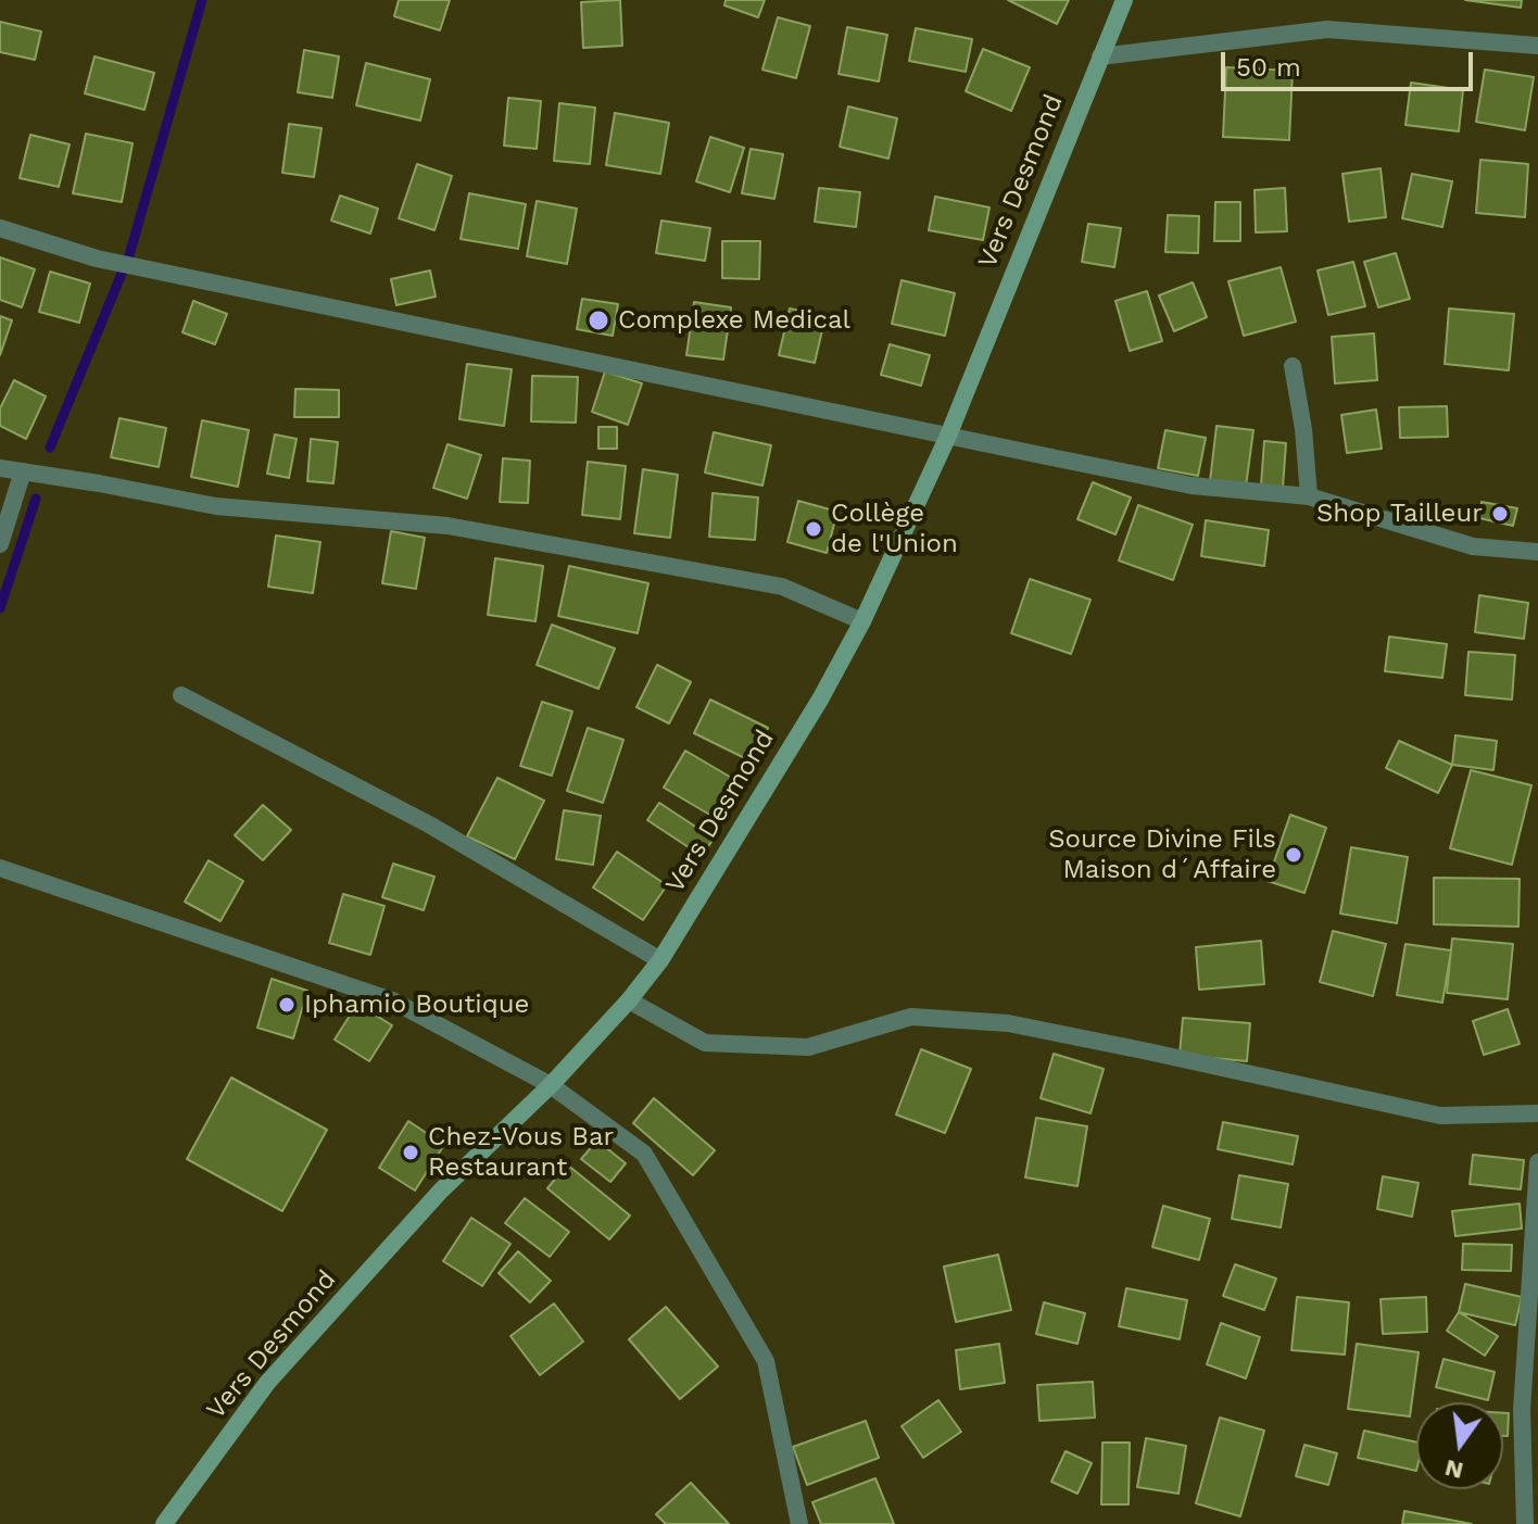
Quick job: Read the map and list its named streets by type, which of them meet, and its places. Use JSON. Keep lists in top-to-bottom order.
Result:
{
  "streets": {
    "main road": ["Vers Desmond"]
  },
  "places": [
    "Complexe Medical",
    "Shop Tailleur",
    "Collège de l'Union",
    "Source Divine Fils Maison d´Affaire",
    "Iphamio Boutique",
    "Chez-Vous Bar Restaurant"
  ],
  "scale_bar": "50 m",
  "north": "bottom"
}
